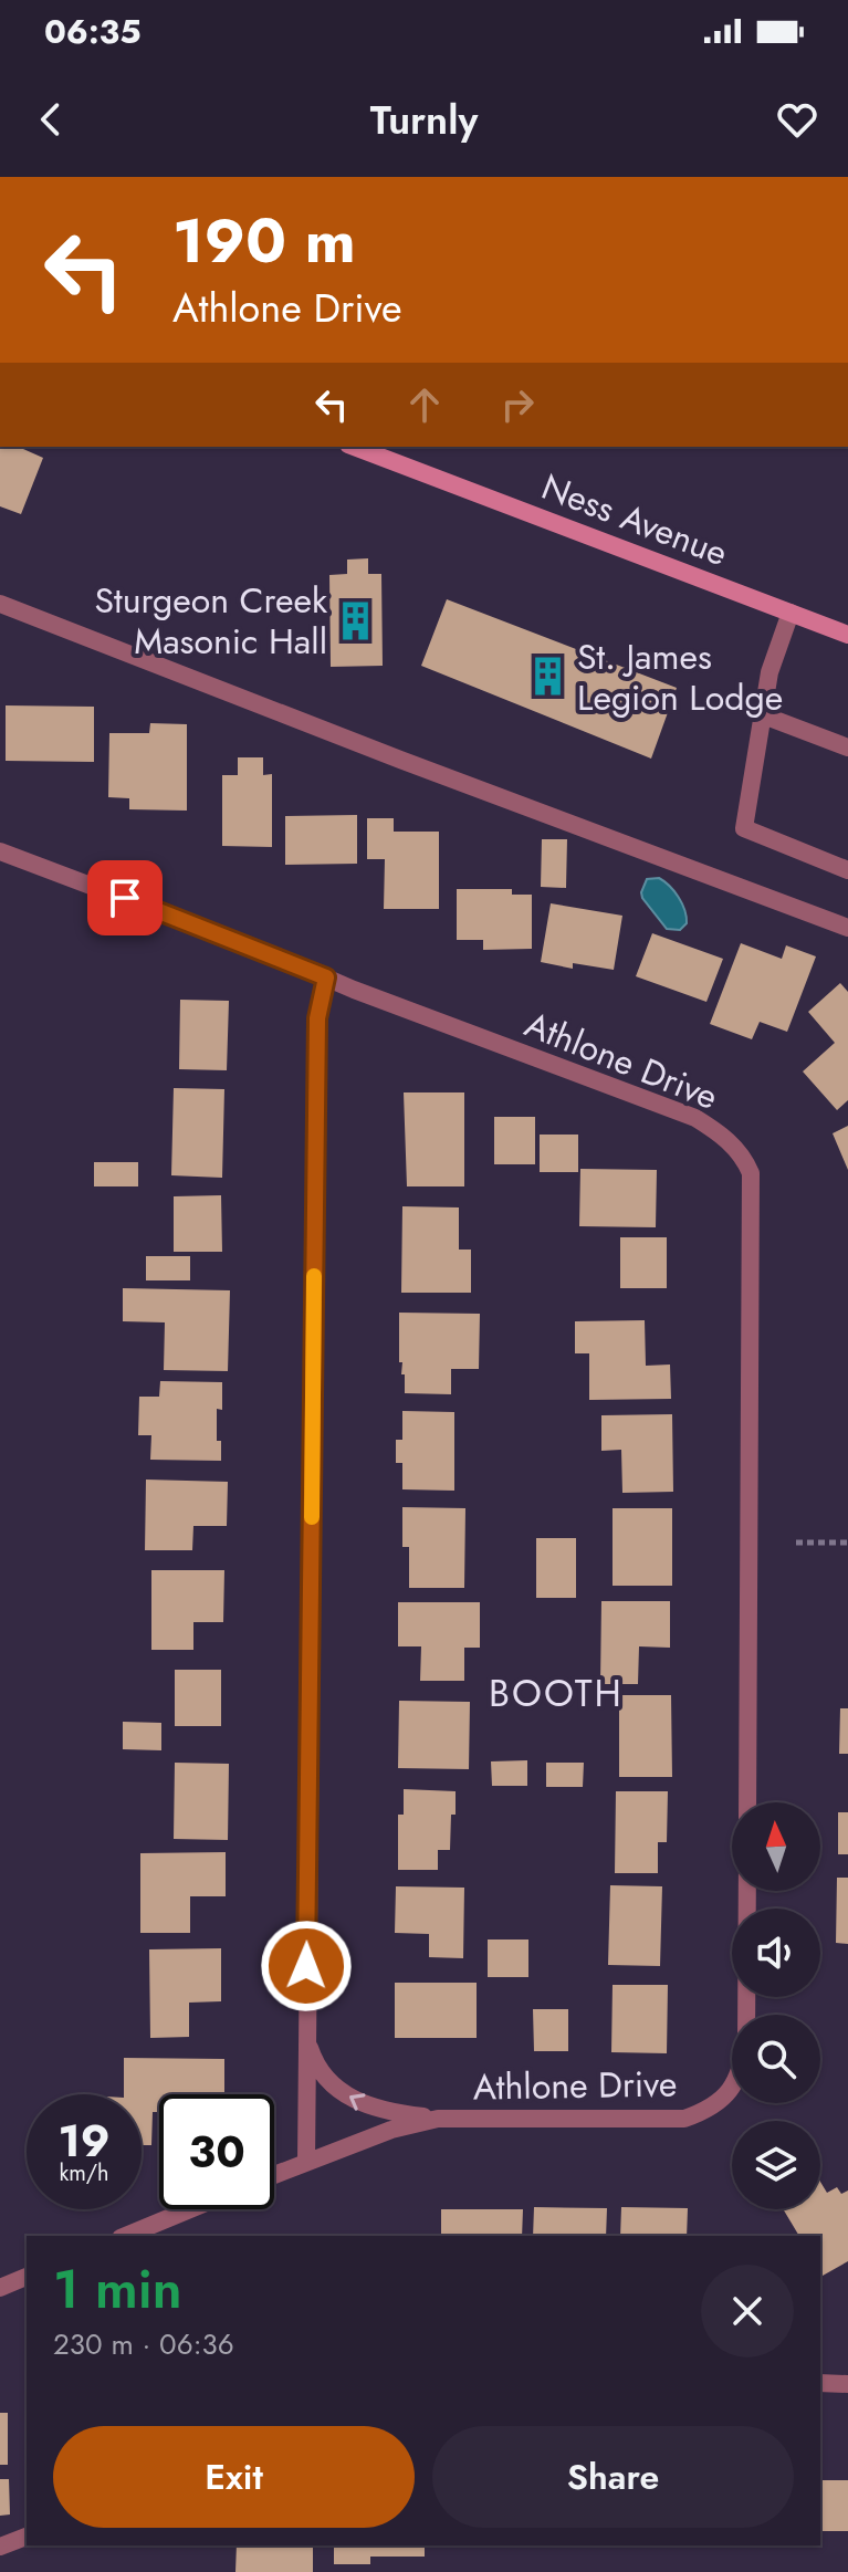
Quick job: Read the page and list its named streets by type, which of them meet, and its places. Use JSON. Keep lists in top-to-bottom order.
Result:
{
  "streets": {
    "main road": ["Ness Avenue"],
    "street": ["Athlone Drive"]
  },
  "districts": ["BOOTH"],
  "places": {
    "building": ["Sturgeon Creek Masonic Hall", "St. James Legion Lodge"]
  },
  "north": "top",
  "page": {
    "status": "06:35",
    "header": "Turnly",
    "turn": ["190 m", "Athlone Drive"],
    "speed": "19 km/h",
    "limit": "30",
    "heading": ["1 min", "230 m · 06:36"],
    "buttons": ["Exit", "Share"]
  }
}
